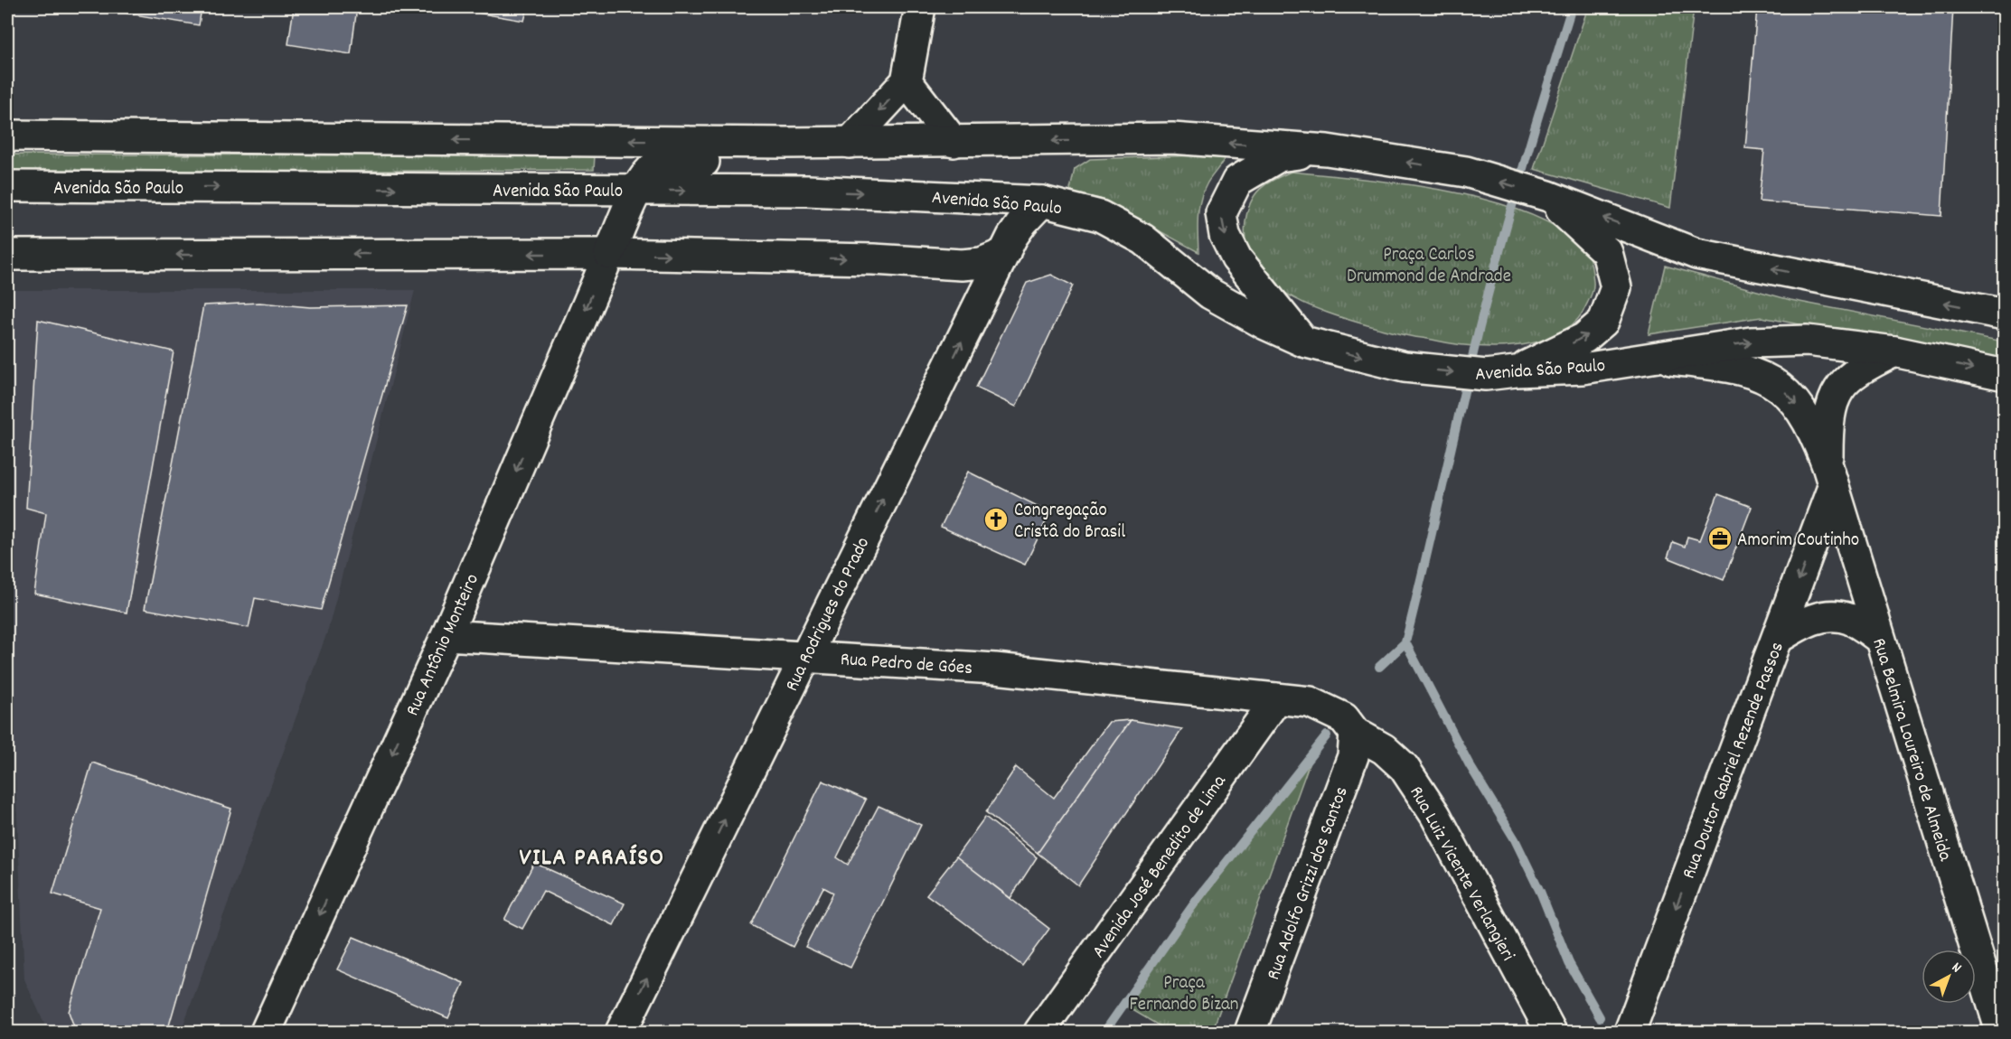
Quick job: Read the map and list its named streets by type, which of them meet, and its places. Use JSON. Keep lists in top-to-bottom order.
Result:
{
  "streets": {
    "street": [
      "Avenida São Paulo",
      "Rua Rodrigues do Prado",
      "Rua Antônio Monteiro",
      "Rua Pedro de Góes",
      "Rua Belmira Loureiro de Almeida",
      "Rua Doutor Gabriel Rezende Passos",
      "Avenida José Benedito de Lima",
      "Rua Luiz Vicente Verlangieri",
      "Rua Adolfo Grizzi dos Santos"
    ]
  },
  "crossings": [
    ["Avenida São Paulo", "Rua Rodrigues do Prado"],
    ["Avenida São Paulo", "Rua Antônio Monteiro"],
    ["Avenida São Paulo", "Rua Belmira Loureiro de Almeida"],
    ["Rua Rodrigues do Prado", "Rua Pedro de Góes"],
    ["Rua Antônio Monteiro", "Rua Pedro de Góes"],
    ["Rua Pedro de Góes", "Avenida José Benedito de Lima"],
    ["Rua Pedro de Góes", "Rua Luiz Vicente Verlangieri"],
    ["Rua Pedro de Góes", "Rua Adolfo Grizzi dos Santos"],
    ["Rua Belmira Loureiro de Almeida", "Rua Doutor Gabriel Rezende Passos"],
    ["Rua Luiz Vicente Verlangieri", "Rua Adolfo Grizzi dos Santos"]
  ],
  "one_way": ["Rua Rodrigues do Prado", "Rua Antônio Monteiro", "Rua Doutor Gabriel Rezende Passos"],
  "districts": ["VILA PARAÍSO"],
  "parks": ["Praça Carlos Drummond de Andrade", "Praça Fernando Bizan"],
  "places": {
    "church": ["Congregação Cristâ do Brasil"],
    "office": ["Amorim Coutinho"]
  },
  "north": "top right"
}
